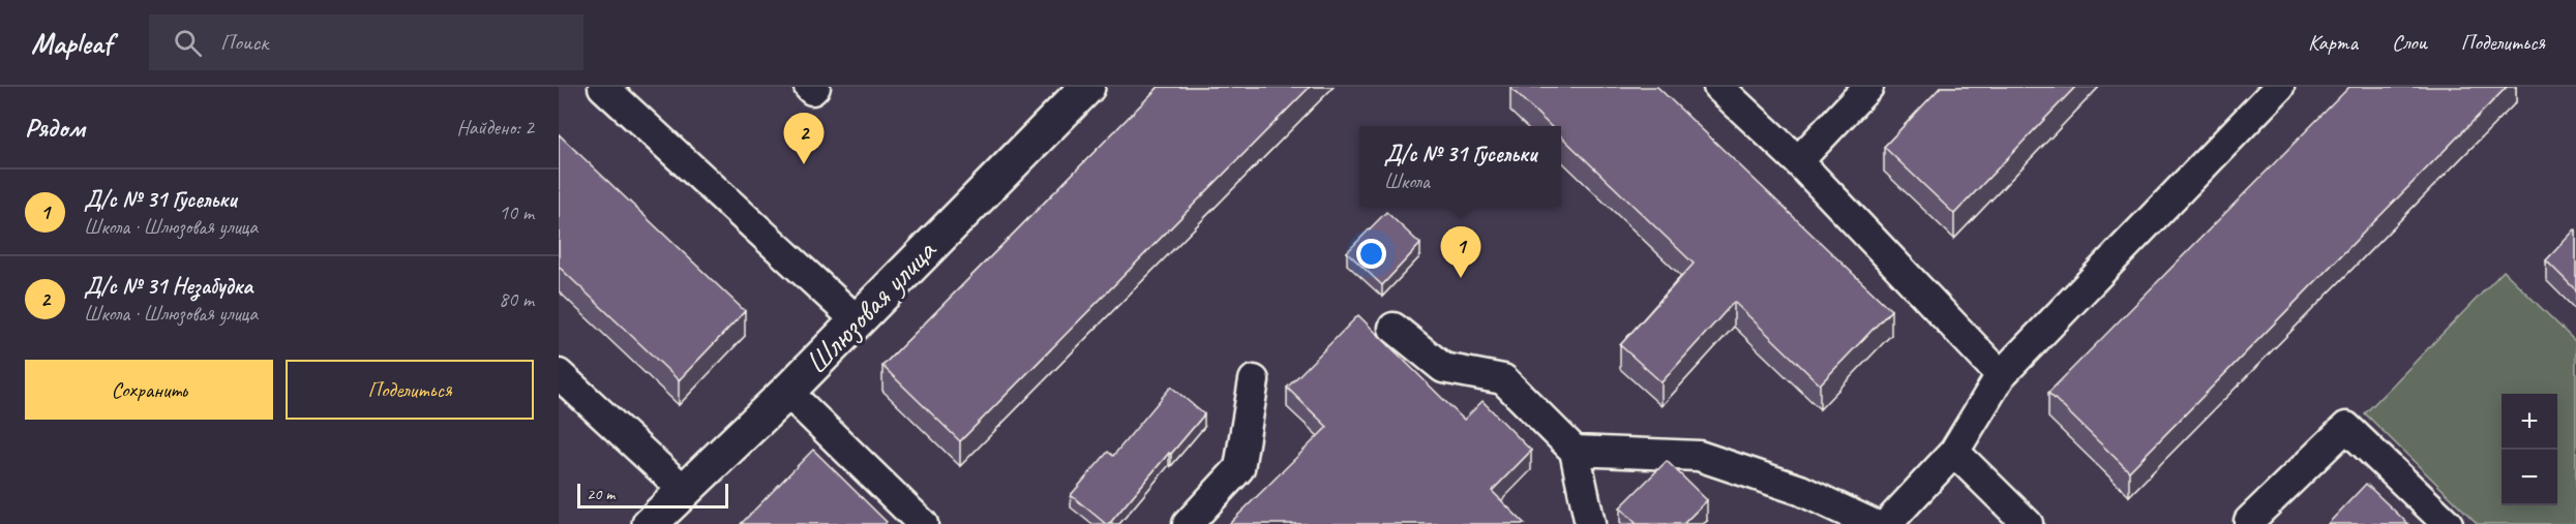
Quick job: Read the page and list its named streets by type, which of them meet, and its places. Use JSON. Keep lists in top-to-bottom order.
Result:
{
  "streets": {
    "street": ["Шлюзовая улица"]
  },
  "scale_bar": "20 m",
  "page": {
    "header": "Mapleaf",
    "search": "Поиск",
    "nav": ["Карта", "Слои", "Поделиться"],
    "heading": ["Рядом", "Найдено: 2"],
    "pins": ["2", "1"],
    "popup": ["Д/с № 31 Гусельки", "Школа"],
    "list": [
      {
        "mark": "1",
        "name": "Д/с № 31 Гусельки",
        "note": "Школа · Шлюзовая улица",
        "value": "10 m"
      },
      {
        "mark": "2",
        "name": "Д/с № 31 Незабудка",
        "note": "Школа · Шлюзовая улица",
        "value": "80 m"
      }
    ],
    "buttons": ["Сохранить", "Поделиться"],
    "map_buttons": ["+", "−"],
    "scale": "20 m"
  }
}
